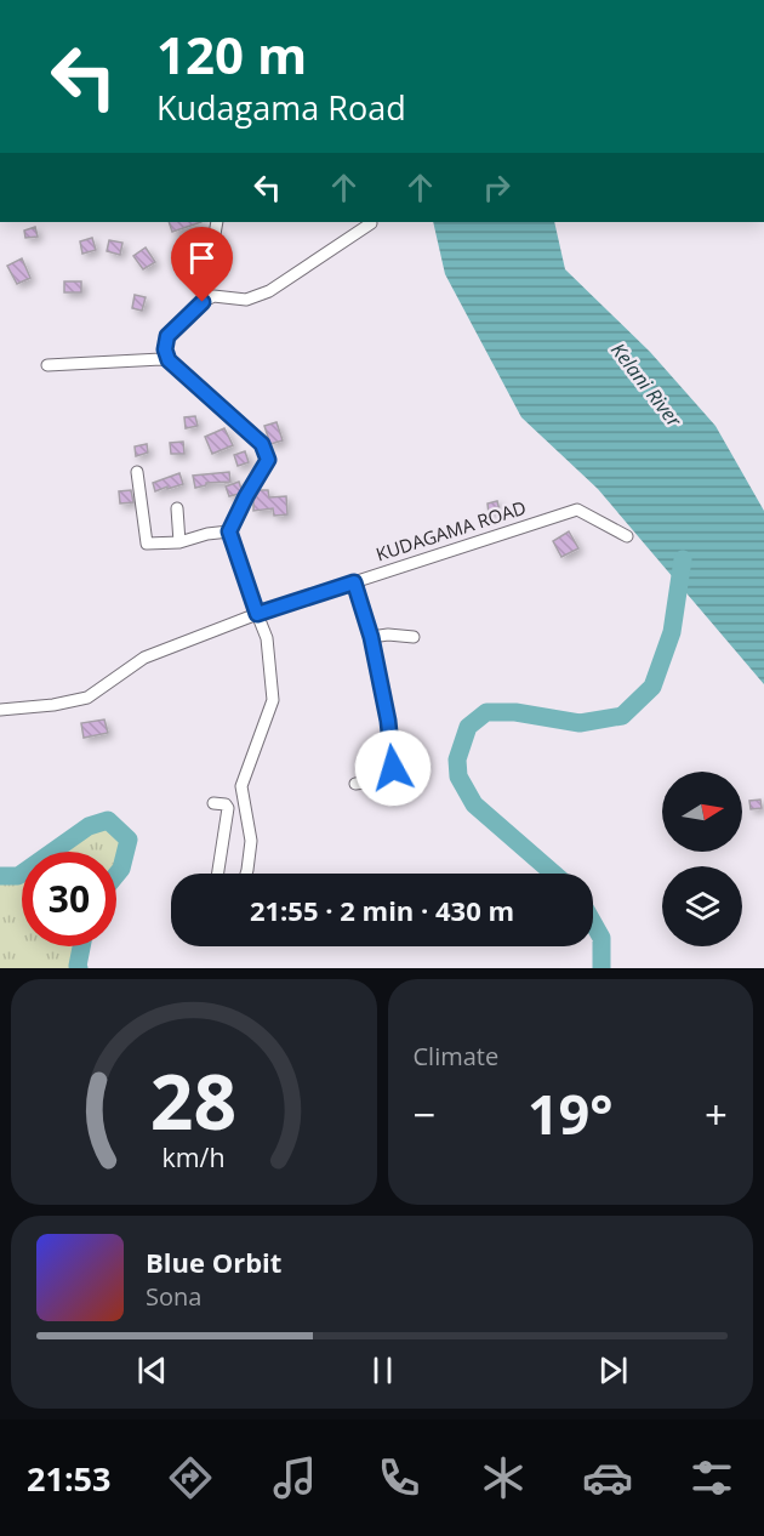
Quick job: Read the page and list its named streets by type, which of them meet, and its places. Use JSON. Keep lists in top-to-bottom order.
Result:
{
  "streets": {
    "street": ["KUDAGAMA ROAD"]
  },
  "water": ["Kelani River"],
  "north": "right",
  "page": {
    "turn": ["120 m", "Kudagama Road"],
    "limit": "30",
    "trip": "21:55 · 2 min · 430 m",
    "tile": "Climate",
    "heat": ["−", "19°", "+"],
    "song": ["Blue Orbit", "Sona"],
    "tabs": "21:53",
    "gauge": ["28", "km/h"]
  }
}
